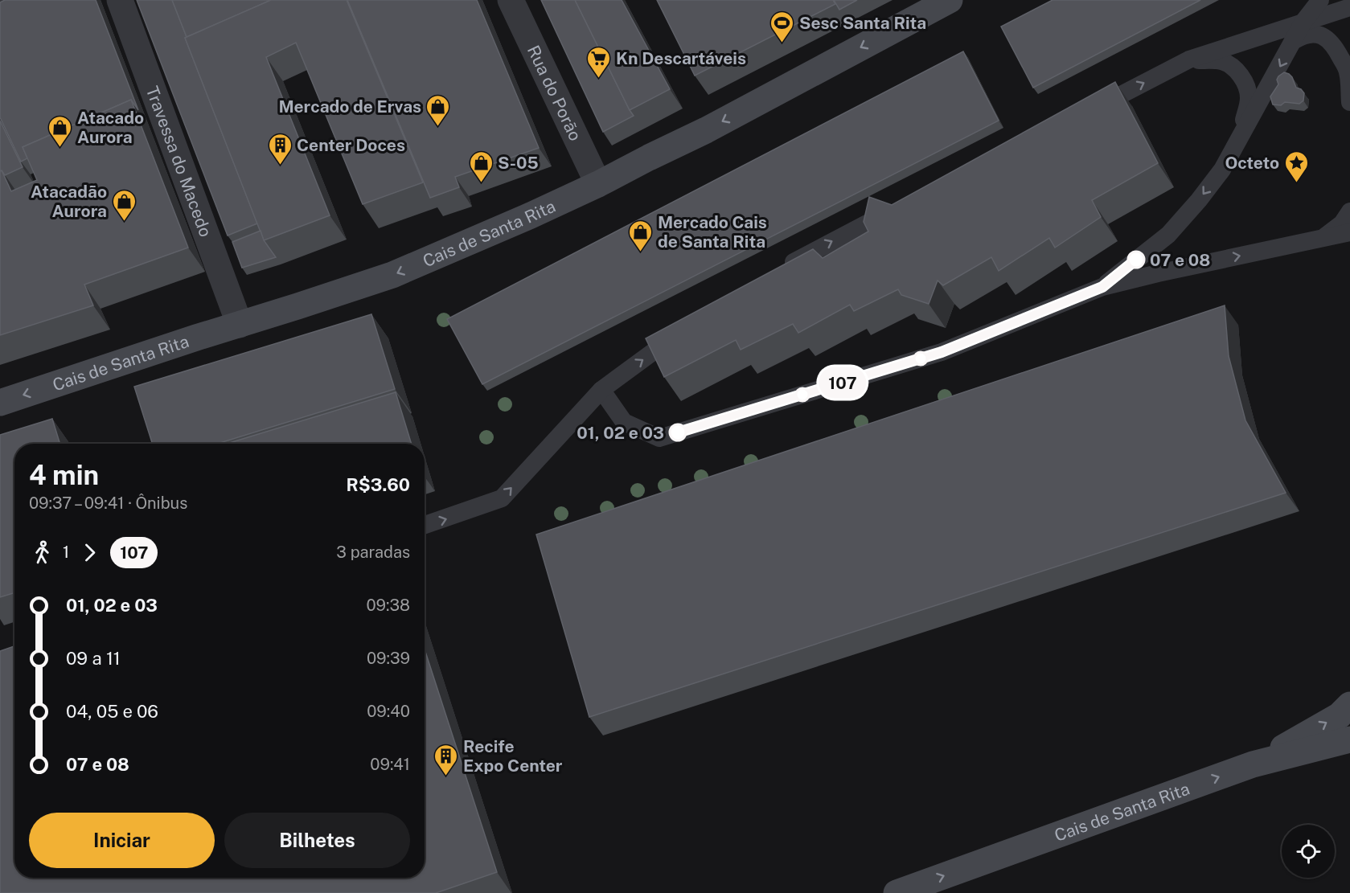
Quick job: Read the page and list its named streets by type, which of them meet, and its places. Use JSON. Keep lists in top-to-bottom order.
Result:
{
  "streets": {
    "main road": ["Cais de Santa Rita"],
    "street": ["Rua do Porão", "Travessa do Macedo"]
  },
  "crossings": [
    ["Rua do Porão", "Cais de Santa Rita"],
    ["Travessa do Macedo", "Cais de Santa Rita"]
  ],
  "places": {
    "sports": ["Sesc Santa Rita"],
    "supermarket": ["Kn Descartáveis"],
    "shop": [
      "Mercado de Ervas",
      "Atacado Aurora",
      "S-05",
      "Atacadão Aurora",
      "Mercado Cais de Santa Rita"
    ],
    "building": ["Center Doces", "Recife Expo Center"],
    "place": ["Octeto"],
    "other": ["07 e 08", "01, 02 e 03"]
  },
  "lines": ["bus line 107"],
  "page": {
    "on_map": "107",
    "heading": ["4 min", "09:37 – 09:41 · Ônibus", "R$3.60"],
    "legs": ["1", "107", "3 paradas"],
    "list": [
      {
        "name": "01, 02 e 03",
        "value": "09:38"
      },
      {
        "name": "09 a 11",
        "value": "09:39"
      },
      {
        "name": "04, 05 e 06",
        "value": "09:40"
      },
      {
        "name": "07 e 08",
        "value": "09:41"
      }
    ],
    "buttons": ["Iniciar", "Bilhetes"]
  }
}
